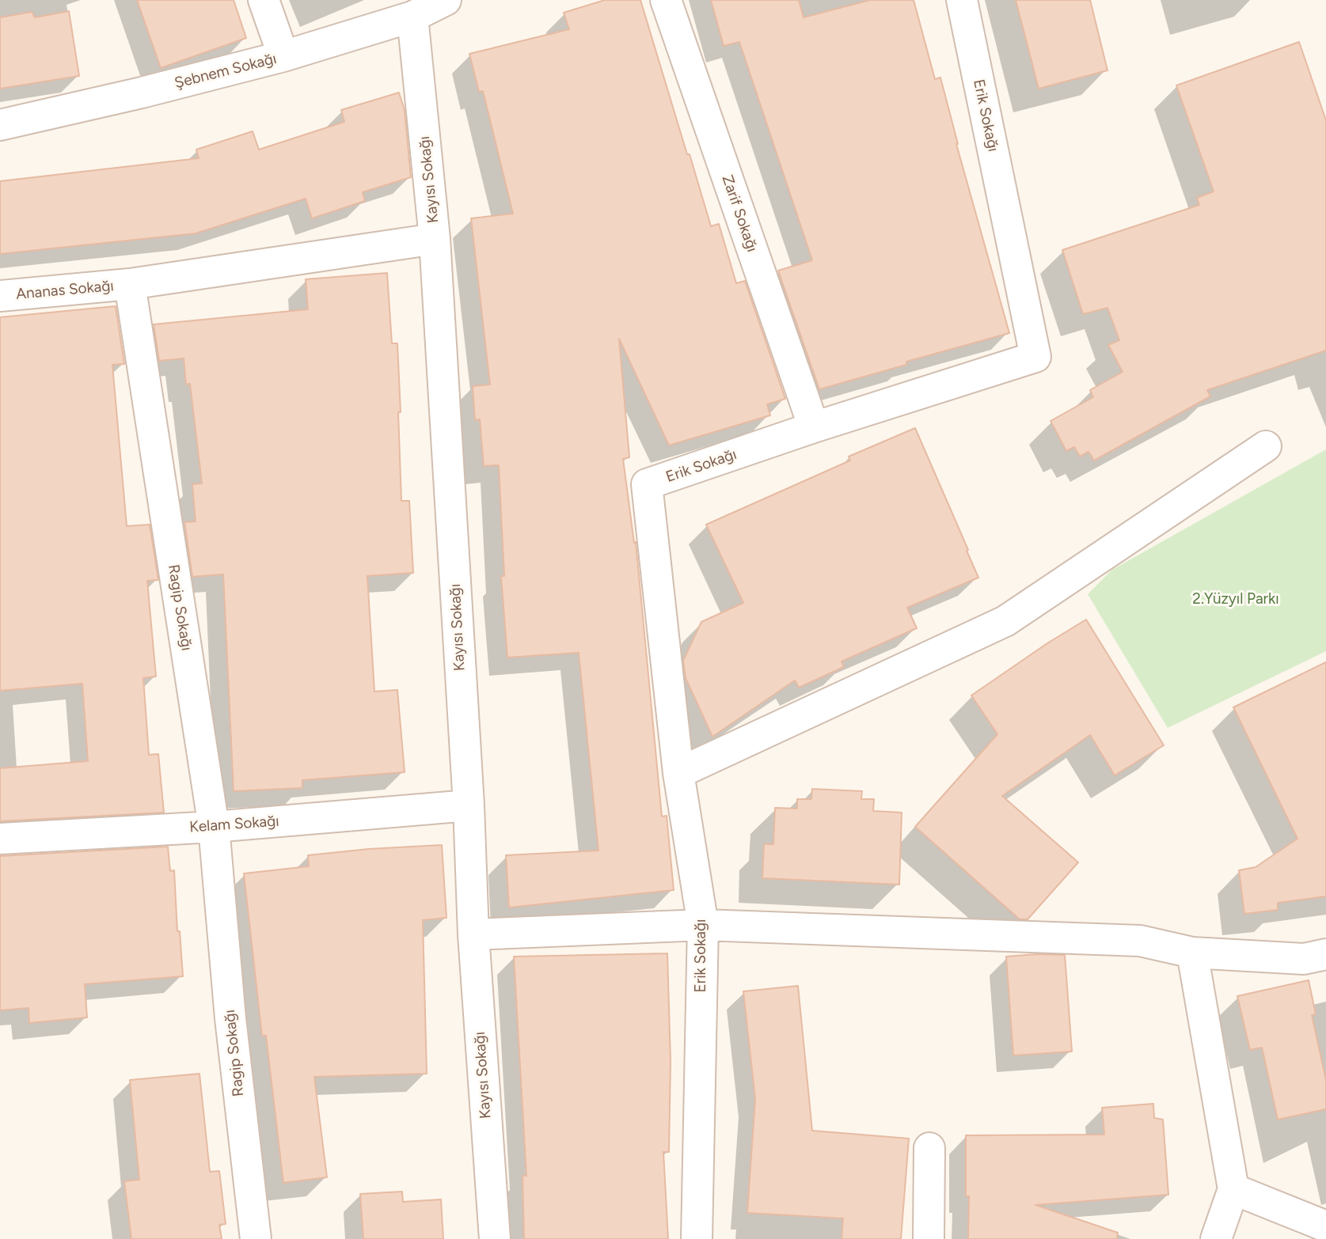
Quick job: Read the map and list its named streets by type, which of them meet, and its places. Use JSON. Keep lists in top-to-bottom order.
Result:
{
  "streets": {
    "street": [
      "Şebnem Sokağı",
      "Erik Sokağı",
      "Kayısı Sokağı",
      "Zarif Sokağı",
      "Ananas Sokağı",
      "Ragip Sokağı",
      "Kelam Sokağı"
    ]
  },
  "crossings": [
    ["Şebnem Sokağı", "Kayısı Sokağı"],
    ["Erik Sokağı", "Zarif Sokağı"],
    ["Kayısı Sokağı", "Kelam Sokağı"],
    ["Ananas Sokağı", "Ragip Sokağı"],
    ["Ragip Sokağı", "Kelam Sokağı"]
  ],
  "parks": ["2.Yüzyıl Parkı"]
}
